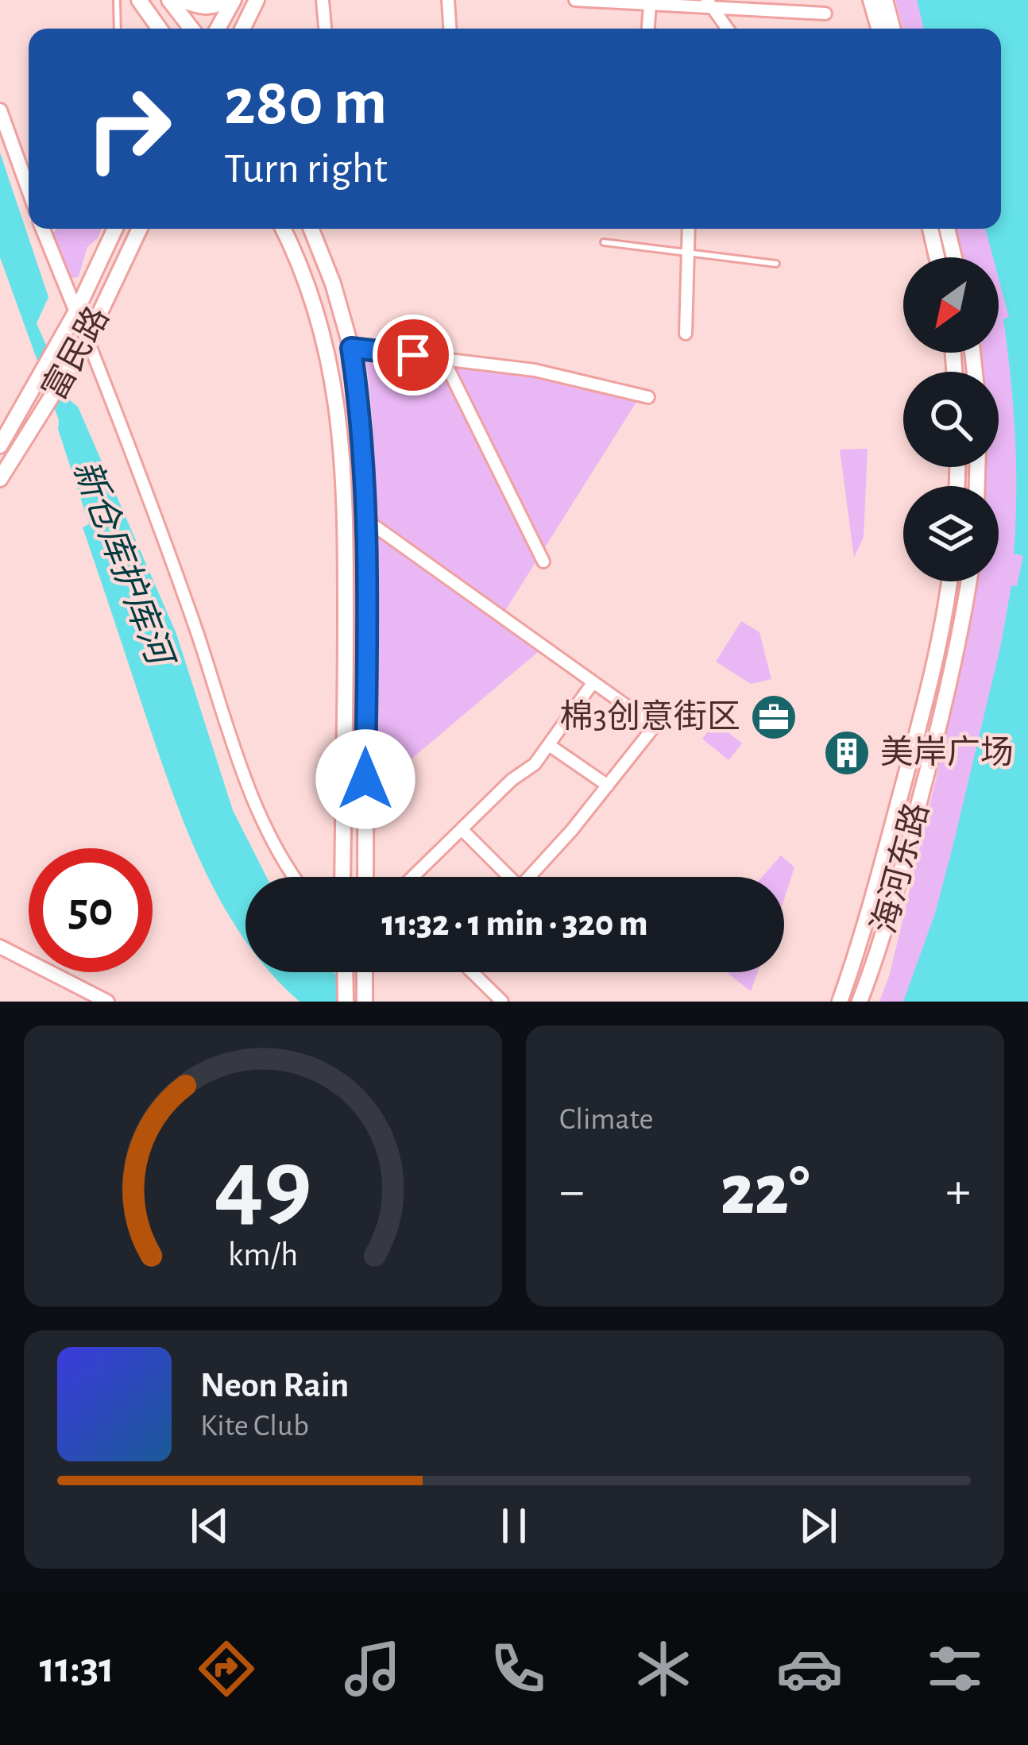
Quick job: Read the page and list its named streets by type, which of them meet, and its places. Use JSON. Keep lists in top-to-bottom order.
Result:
{
  "streets": {
    "main road": ["富民路", "海河东路"]
  },
  "water": ["新仓库护库河"],
  "places": {
    "office": ["棉3创意街区"],
    "building": ["美岸广场"]
  },
  "north": "bottom left",
  "page": {
    "turn": ["280 m", "Turn right"],
    "limit": "50",
    "trip": "11:32 · 1 min · 320 m",
    "tile": "Climate",
    "heat": ["−", "22°", "+"],
    "song": ["Neon Rain", "Kite Club"],
    "tabs": "11:31",
    "gauge": ["49", "km/h"]
  }
}
